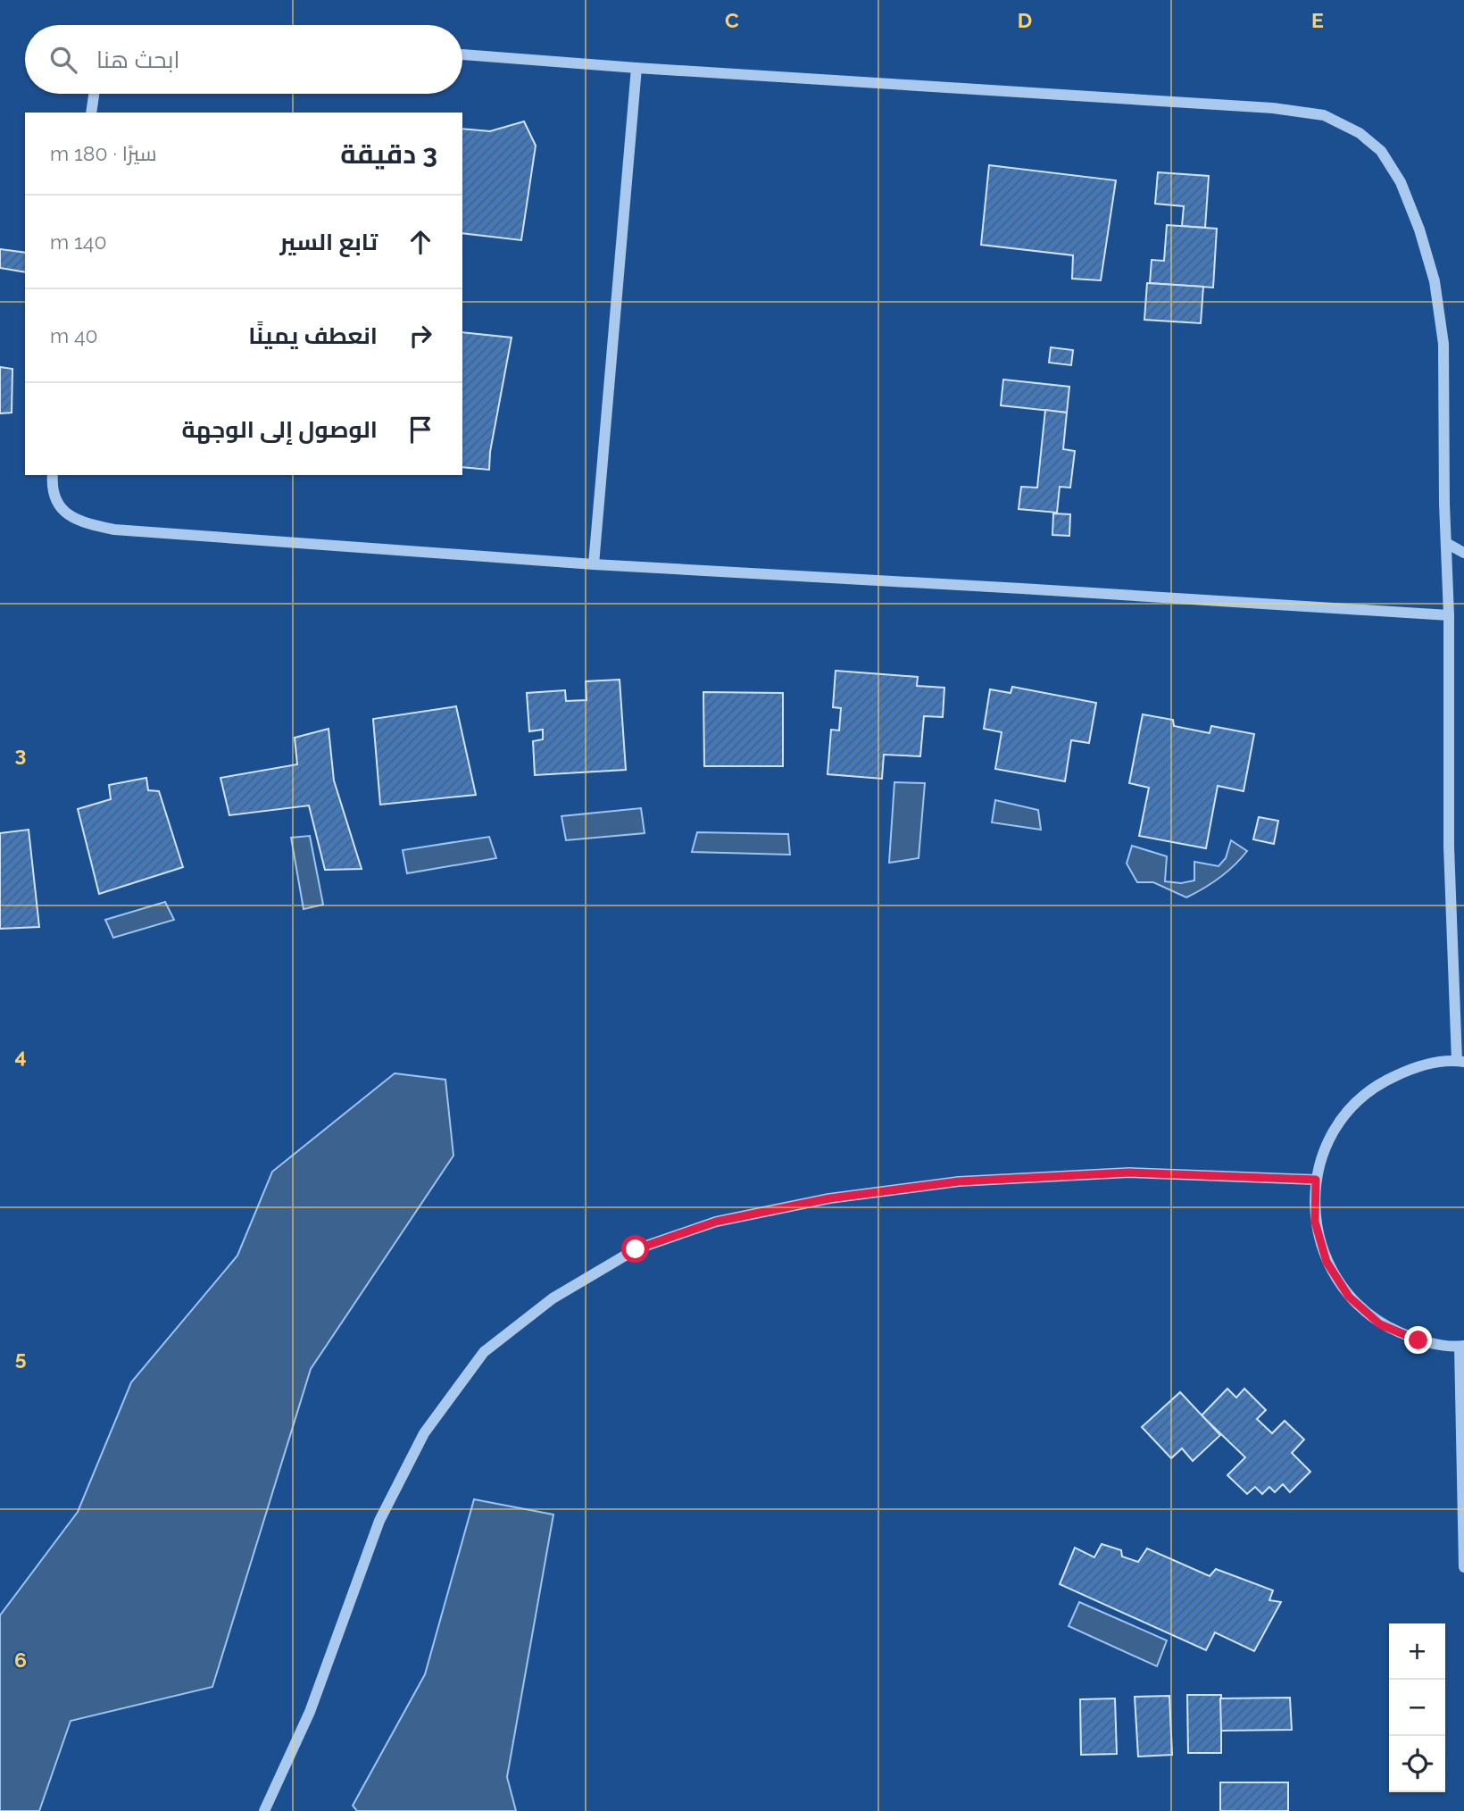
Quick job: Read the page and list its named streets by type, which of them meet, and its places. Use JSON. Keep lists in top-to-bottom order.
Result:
{
  "page": {
    "search": "ابحث هنا",
    "heading": ["3 دقيقة", "سيرًا · 180 m"],
    "list": [
      ["تابع السير", "140 m"],
      ["انعطف يمينًا", "40 m"],
      "الوصول إلى الوجهة"
    ],
    "map_buttons": ["+", "−"]
  },
  "grid": {
    "columns": ["C", "D", "E"],
    "rows": [
      "3",
      "4",
      "5",
      "6"
    ]
  }
}
